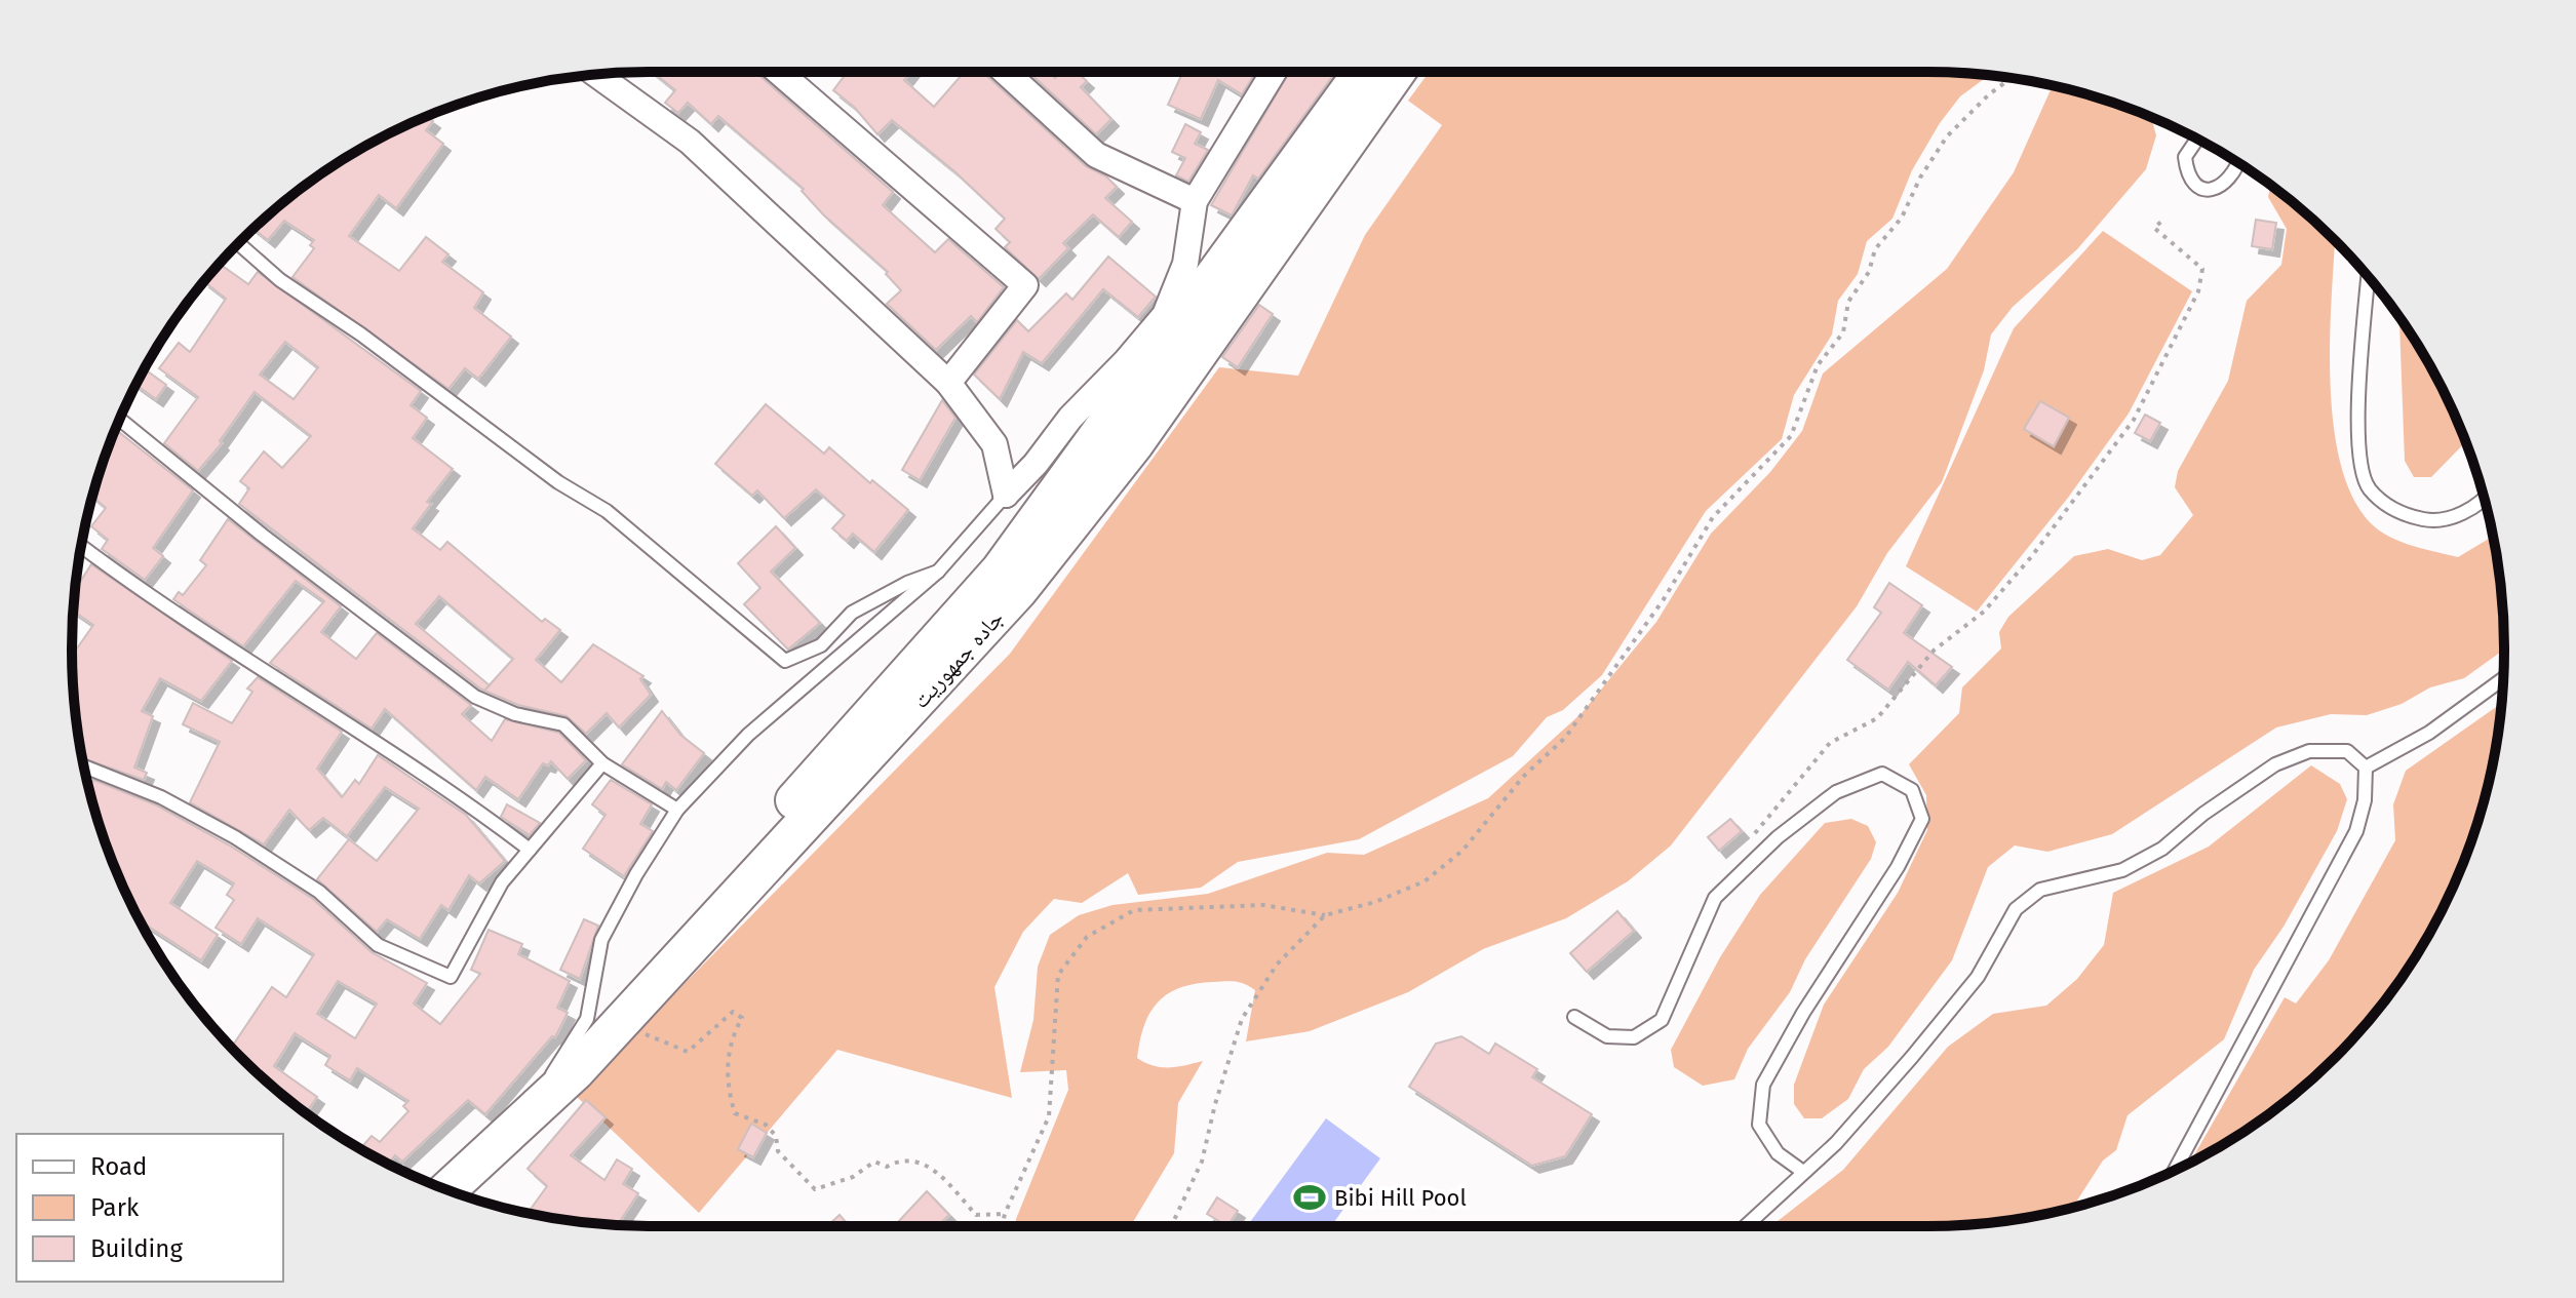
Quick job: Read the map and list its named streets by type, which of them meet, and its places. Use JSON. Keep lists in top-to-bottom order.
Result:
{
  "streets": {
    "main road": ["جاده جمهوریت"]
  },
  "places": {
    "sports": ["Bibi Hill Pool"]
  },
  "legend": ["Road", "Park", "Building"]
}
